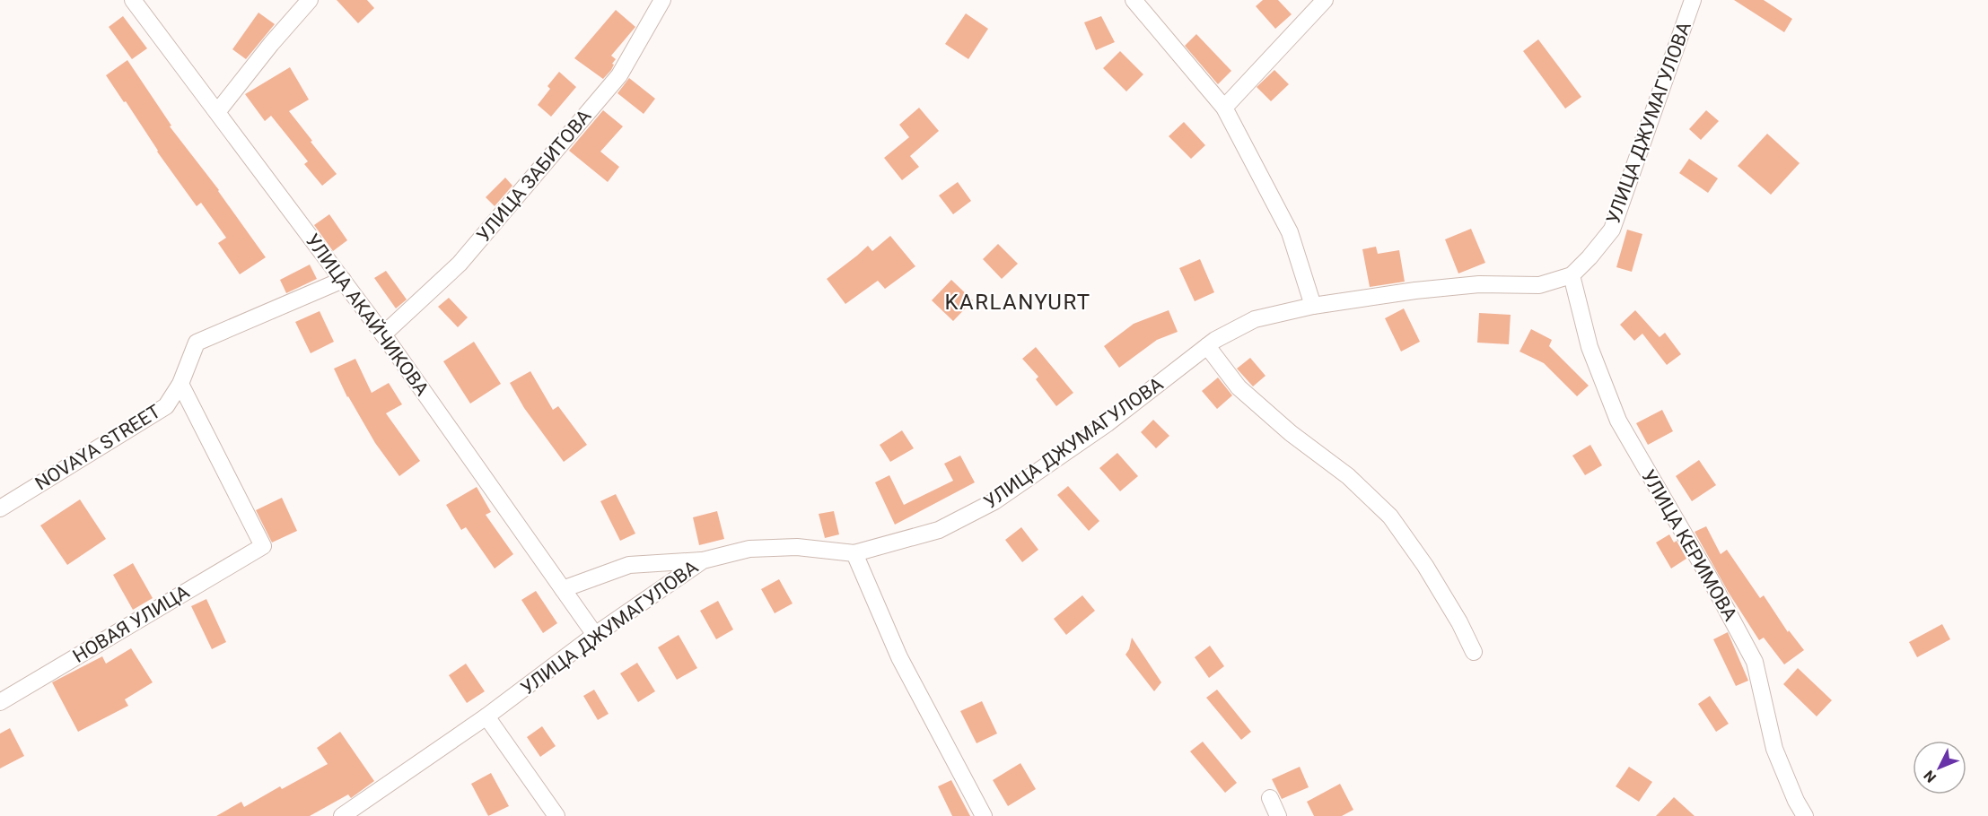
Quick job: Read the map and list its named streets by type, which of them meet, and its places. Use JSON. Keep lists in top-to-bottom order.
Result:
{
  "streets": {
    "street": [
      "УЛИЦА ДЖУМАГУЛОВА",
      "УЛИЦА ЗАБИТОВА",
      "УЛИЦА АКАЙЧИКОВА",
      "NOVAYA STREET",
      "УЛИЦА КЕРИМОВА",
      "НОВАЯ УЛИЦА"
    ]
  },
  "crossings": [
    ["УЛИЦА ДЖУМАГУЛОВА", "УЛИЦА АКАЙЧИКОВА"],
    ["УЛИЦА ДЖУМАГУЛОВА", "УЛИЦА КЕРИМОВА"],
    ["УЛИЦА ЗАБИТОВА", "УЛИЦА АКАЙЧИКОВА"],
    ["УЛИЦА АКАЙЧИКОВА", "NOVAYA STREET"],
    ["NOVAYA STREET", "НОВАЯ УЛИЦА"]
  ],
  "districts": ["KARLANYURT"],
  "north": "bottom left"
}
